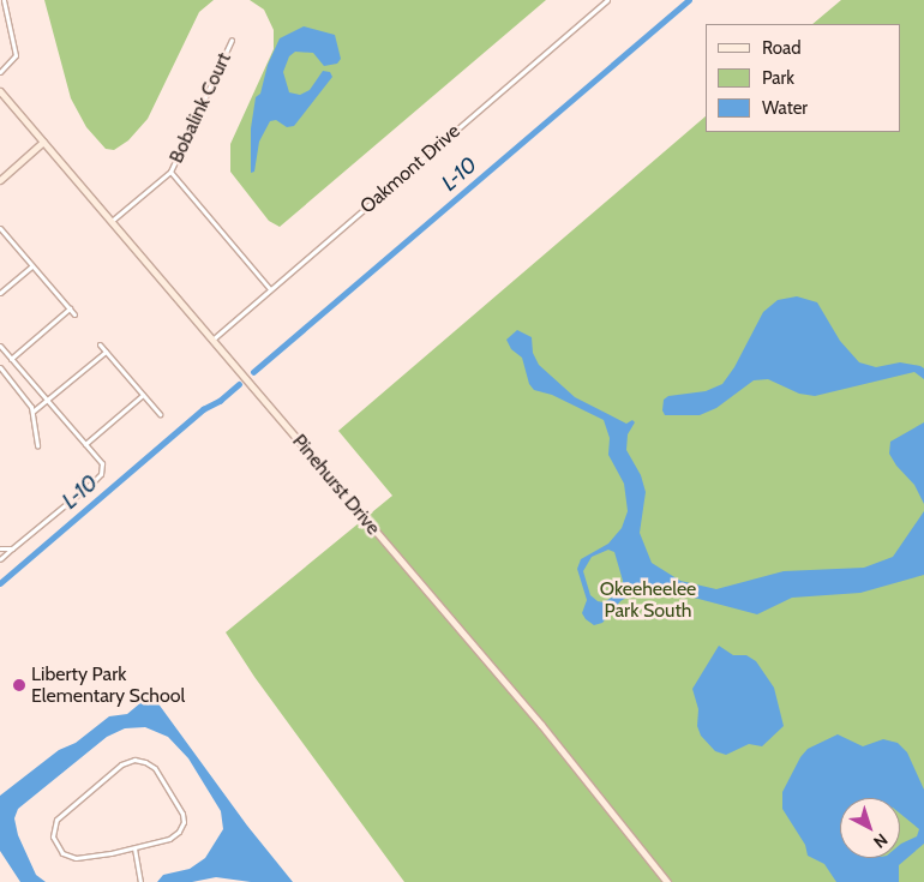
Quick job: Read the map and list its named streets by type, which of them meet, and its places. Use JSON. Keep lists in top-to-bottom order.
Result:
{
  "streets": {
    "street": ["Bobalink Court", "Oakmont Drive", "Pinehurst Drive"]
  },
  "crossings": [
    ["Bobalink Court", "Pinehurst Drive"],
    ["Oakmont Drive", "Pinehurst Drive"]
  ],
  "water": ["L-10"],
  "parks": ["Okeeheelee Park South"],
  "places": ["Liberty Park Elementary School"],
  "legend": ["Road", "Park", "Water"],
  "north": "bottom right"
}
